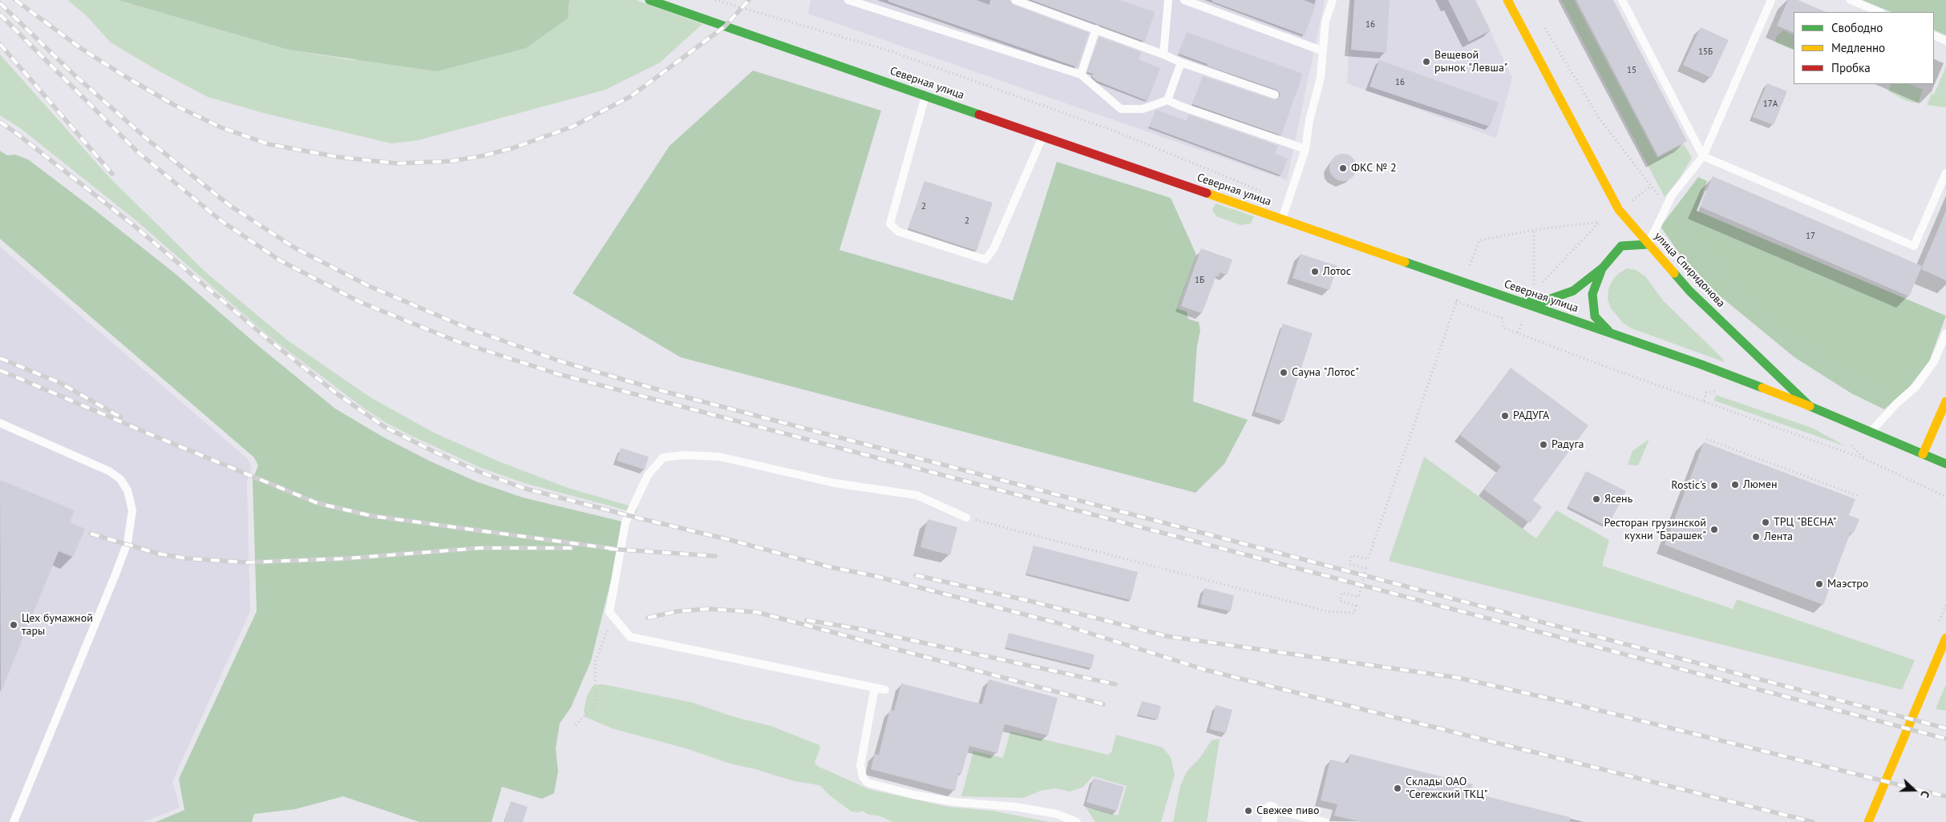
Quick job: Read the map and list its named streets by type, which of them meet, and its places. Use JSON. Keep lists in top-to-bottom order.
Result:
{
  "streets": {
    "street": ["Северная улица", "улица Спиридонова"]
  },
  "crossings": [
    ["Северная улица", "улица Спиридонова"]
  ],
  "places": [
    "Вещевой рынок \"Левша\"",
    "ФКС № 2",
    "Лотос",
    "Сауна \"Лотос\"",
    "РАДУГА",
    "Радуга",
    "Люмен",
    "Rostic's",
    "Ясень",
    "ТРЦ \"ВЕСНА\"",
    "Ресторан грузинской кухни \"Барашек\"",
    "Лента",
    "Маэстро",
    "Цех бумажной тары",
    "Склады ОАО \"Сегежский ТКЦ\"",
    "Свежее пиво"
  ],
  "house_numbers": [
    "16",
    "15Б",
    "15",
    "16",
    "17А",
    "2",
    "2",
    "17",
    "1Б"
  ],
  "legend": ["Свободно", "Медленно", "Пробка"],
  "north": "right"
}
